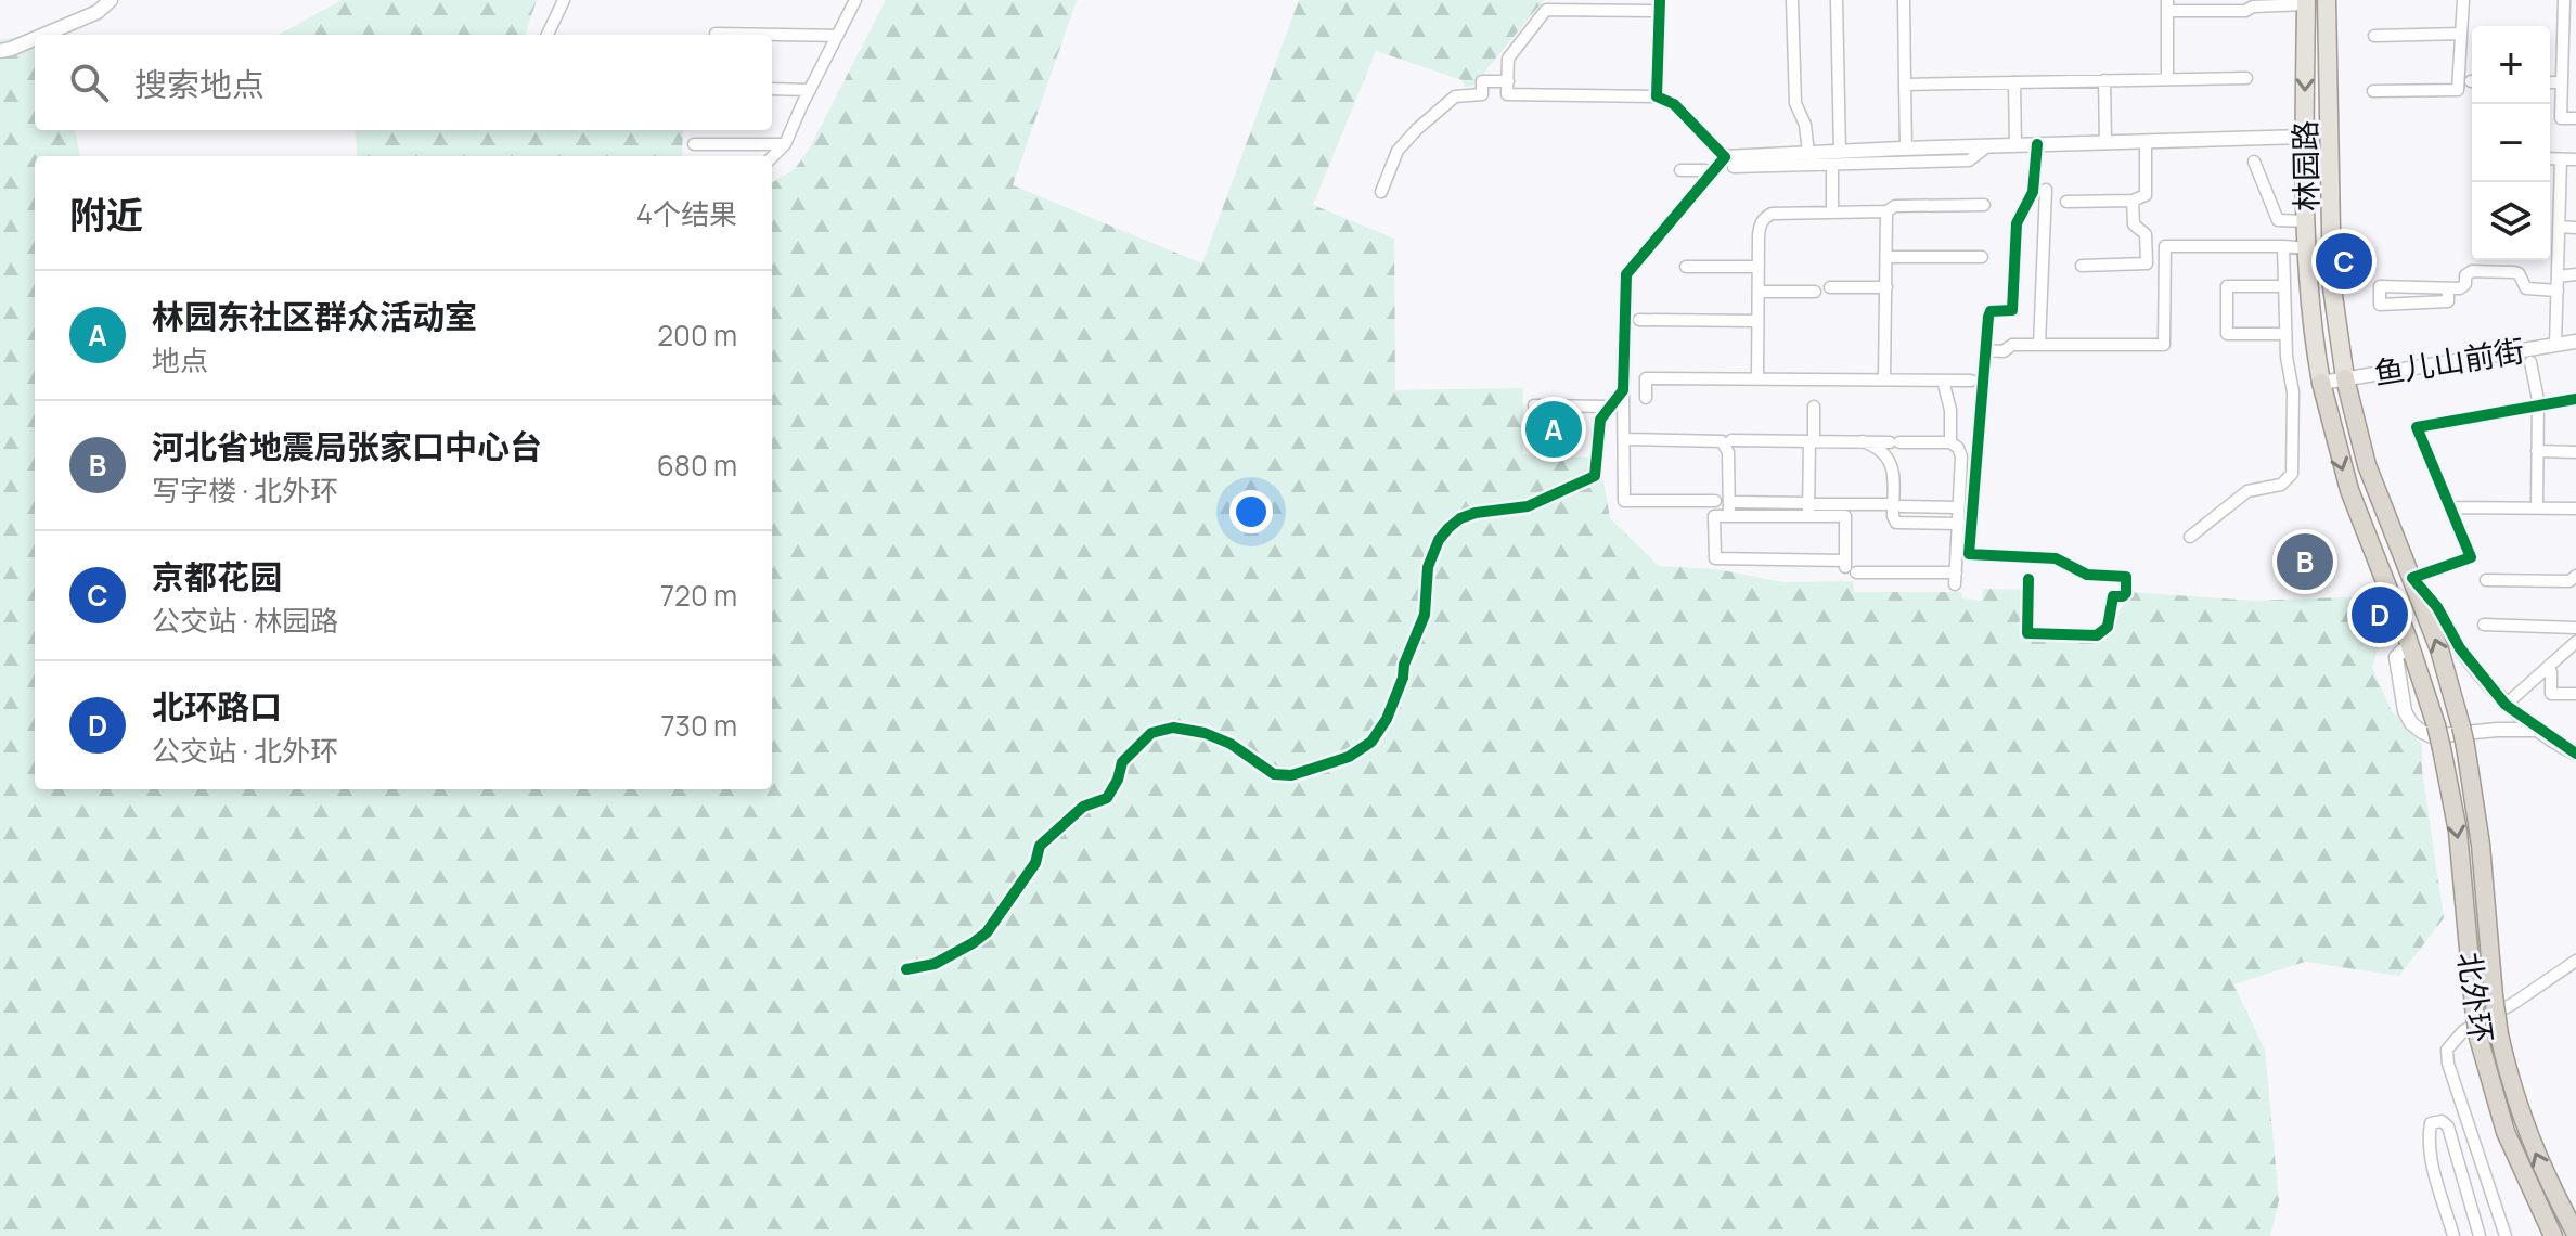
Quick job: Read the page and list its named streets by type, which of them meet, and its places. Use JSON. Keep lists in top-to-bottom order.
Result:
{
  "streets": {
    "highway": ["北外环"],
    "main road": ["林园路"],
    "street": ["鱼儿山前街"]
  },
  "crossings": [
    ["林园路", "鱼儿山前街"]
  ],
  "page": {
    "map_buttons": ["+", "−"],
    "search": "搜索地点",
    "heading": ["附近", "4个结果"],
    "pins": [
      "C",
      "A",
      "B",
      "D"
    ],
    "list": [
      {
        "mark": "A",
        "name": "林园东社区群众活动室",
        "note": "地点",
        "value": "200 m"
      },
      {
        "mark": "B",
        "name": "河北省地震局张家口中心台",
        "note": "写字楼 · 北外环",
        "value": "680 m"
      },
      {
        "mark": "C",
        "name": "京都花园",
        "note": "公交站 · 林园路",
        "value": "720 m"
      },
      {
        "mark": "D",
        "name": "北环路口",
        "note": "公交站 · 北外环",
        "value": "730 m"
      }
    ]
  }
}
